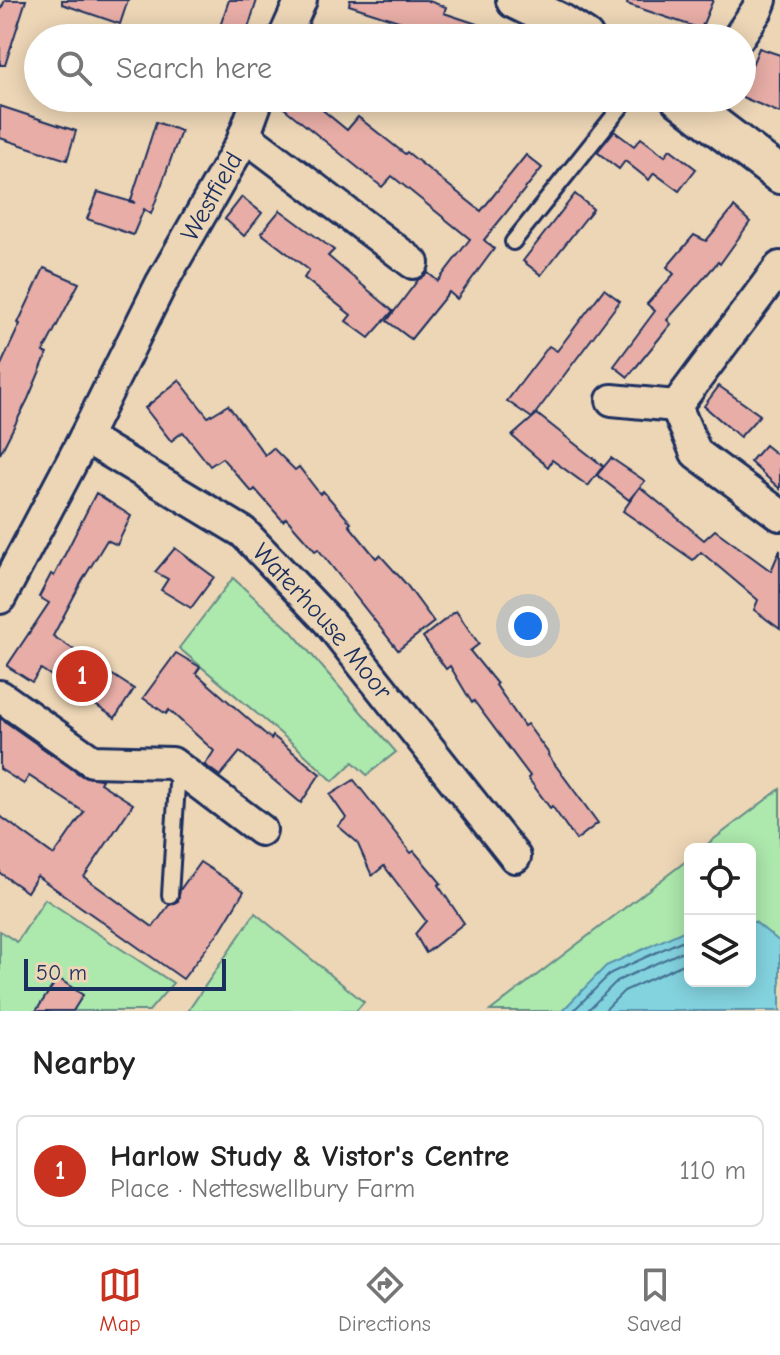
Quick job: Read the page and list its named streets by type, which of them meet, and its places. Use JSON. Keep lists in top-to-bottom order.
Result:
{
  "streets": {
    "street": ["Westfield", "Waterhouse Moor"]
  },
  "crossings": [
    ["Westfield", "Waterhouse Moor"]
  ],
  "scale_bar": "50 m",
  "page": {
    "search": "Search here",
    "pins": "1",
    "scale": "50 m",
    "heading": "Nearby",
    "list": [
      {
        "mark": "1",
        "name": "Harlow Study & Vistor's Centre",
        "note": "Place · Netteswellbury Farm",
        "value": "110 m"
      }
    ],
    "nav": ["Map", "Directions", "Saved"]
  }
}
